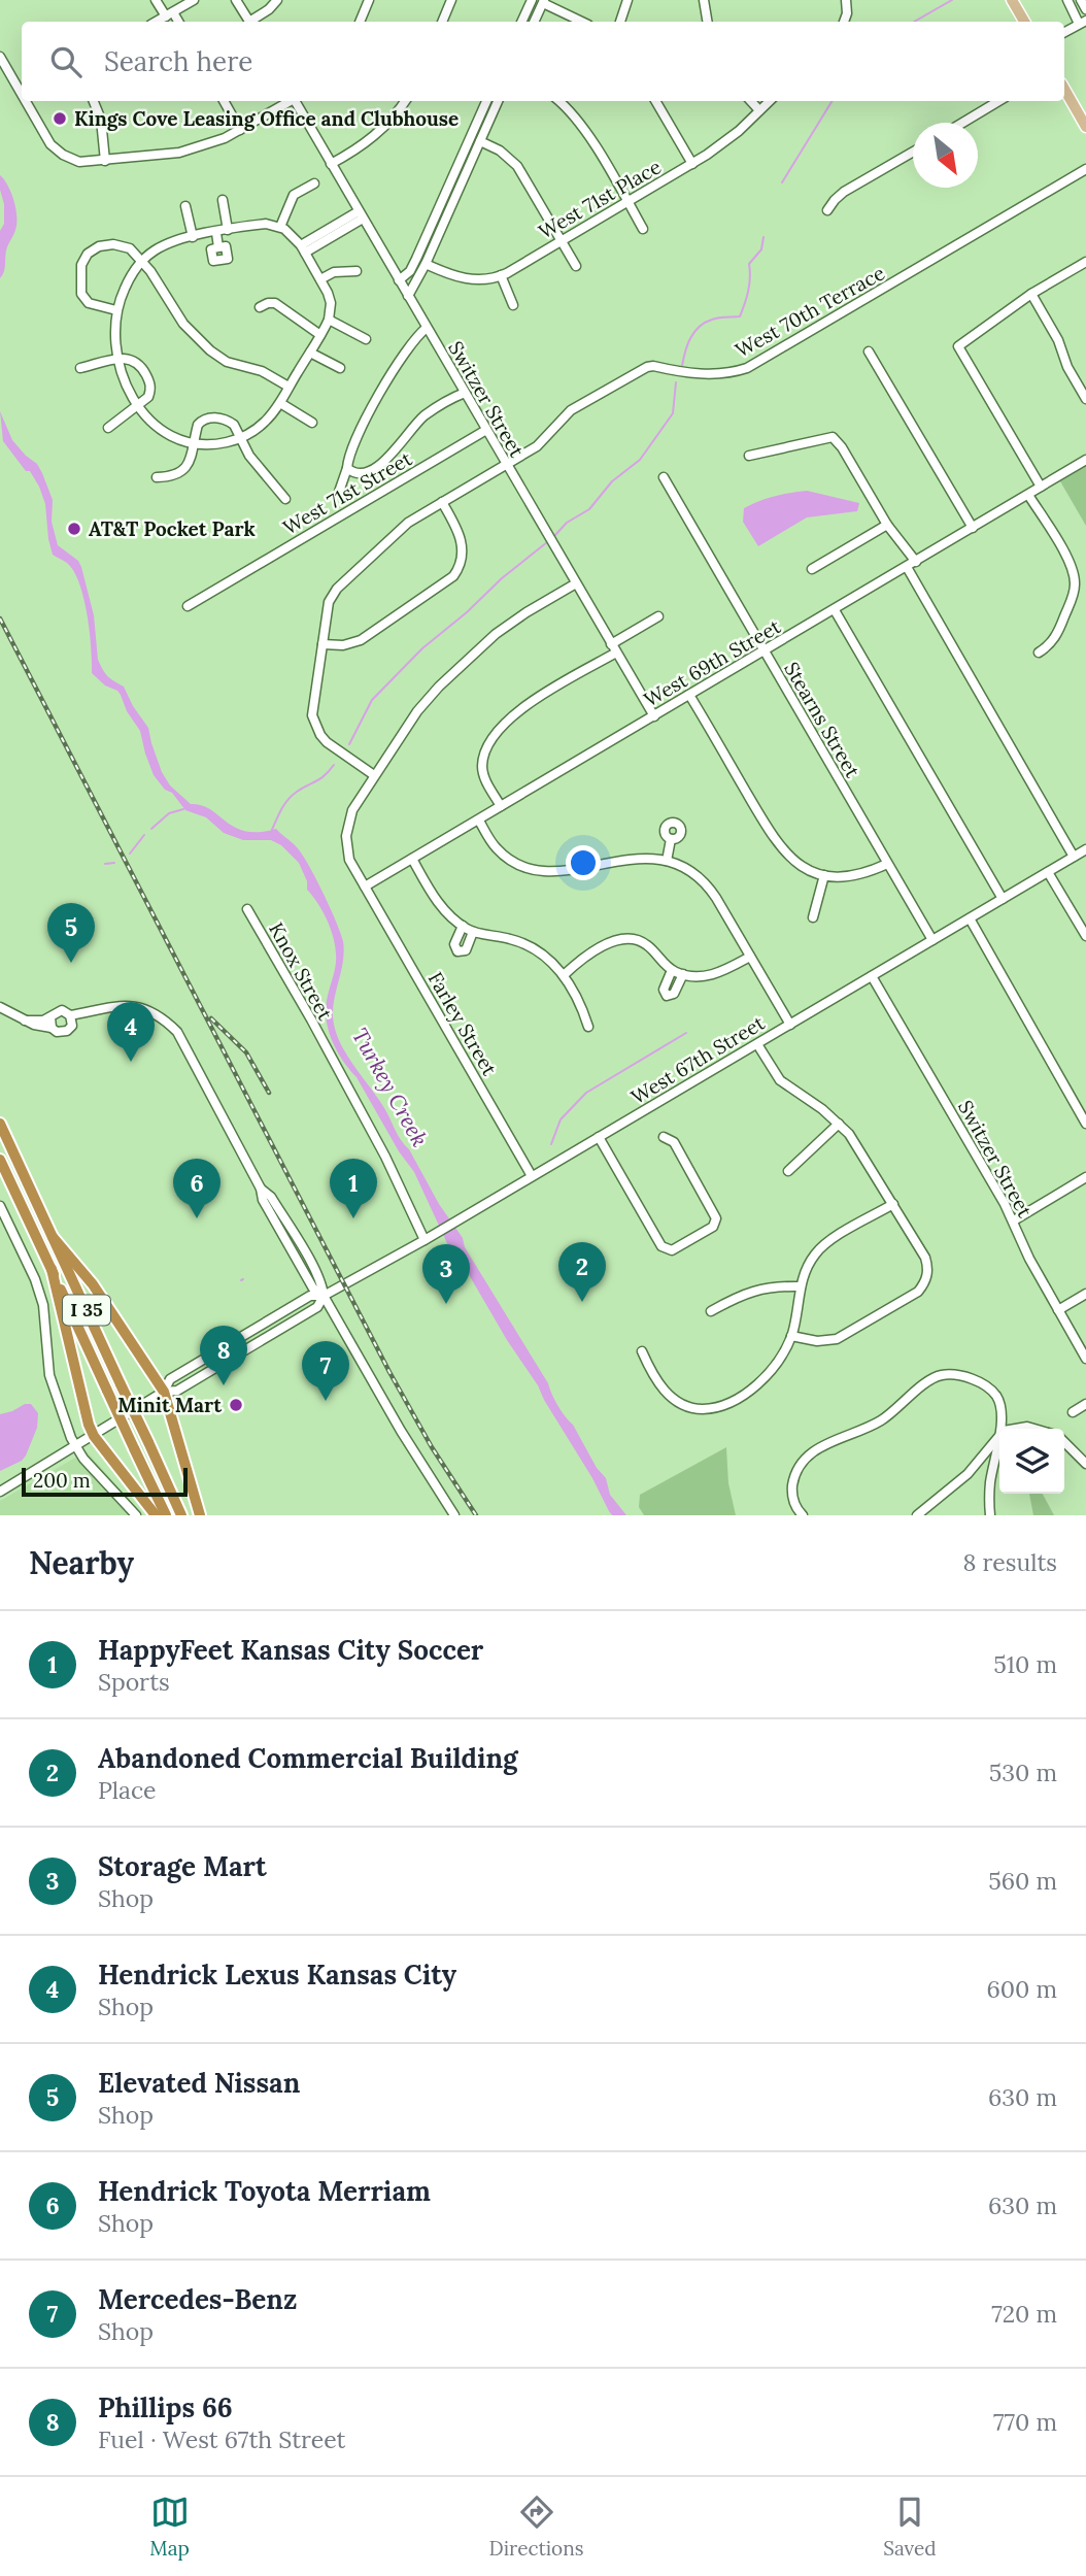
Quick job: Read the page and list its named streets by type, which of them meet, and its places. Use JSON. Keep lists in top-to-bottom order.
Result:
{
  "streets": {
    "highway": ["I 35"],
    "street": [
      "West 71st Place",
      "West 70th Terrace",
      "Switzer Street",
      "West 71st Street",
      "West 69th Street",
      "Stearns Street",
      "Knox Street",
      "Farley Street",
      "West 67th Street"
    ]
  },
  "crossings": [
    ["West 70th Terrace", "Switzer Street"],
    ["Switzer Street", "West 71st Street"],
    ["Switzer Street", "West 69th Street"],
    ["Switzer Street", "West 67th Street"],
    ["West 69th Street", "Stearns Street"],
    ["West 69th Street", "Farley Street"],
    ["Stearns Street", "West 67th Street"],
    ["Knox Street", "West 67th Street"],
    ["Farley Street", "West 67th Street"]
  ],
  "water": ["Turkey Creek"],
  "places": ["Kings Cove Leasing Office and Clubhouse", "AT&T Pocket Park", "Minit Mart"],
  "scale_bar": "200 m",
  "north": "bottom right",
  "page": {
    "search": "Search here",
    "pins": [
      "5",
      "4",
      "1",
      "6",
      "2",
      "3",
      "8",
      "7"
    ],
    "scale": "200 m",
    "heading": ["Nearby", "8 results"],
    "list": [
      {
        "mark": "1",
        "name": "HappyFeet Kansas City Soccer",
        "note": "Sports",
        "value": "510 m"
      },
      {
        "mark": "2",
        "name": "Abandoned Commercial Building",
        "note": "Place",
        "value": "530 m"
      },
      {
        "mark": "3",
        "name": "Storage Mart",
        "note": "Shop",
        "value": "560 m"
      },
      {
        "mark": "4",
        "name": "Hendrick Lexus Kansas City",
        "note": "Shop",
        "value": "600 m"
      },
      {
        "mark": "5",
        "name": "Elevated Nissan",
        "note": "Shop",
        "value": "630 m"
      },
      {
        "mark": "6",
        "name": "Hendrick Toyota Merriam",
        "note": "Shop",
        "value": "630 m"
      },
      {
        "mark": "7",
        "name": "Mercedes-Benz",
        "note": "Shop",
        "value": "720 m"
      },
      {
        "mark": "8",
        "name": "Phillips 66",
        "note": "Fuel · West 67th Street",
        "value": "770 m"
      }
    ],
    "nav": ["Map", "Directions", "Saved"]
  }
}
